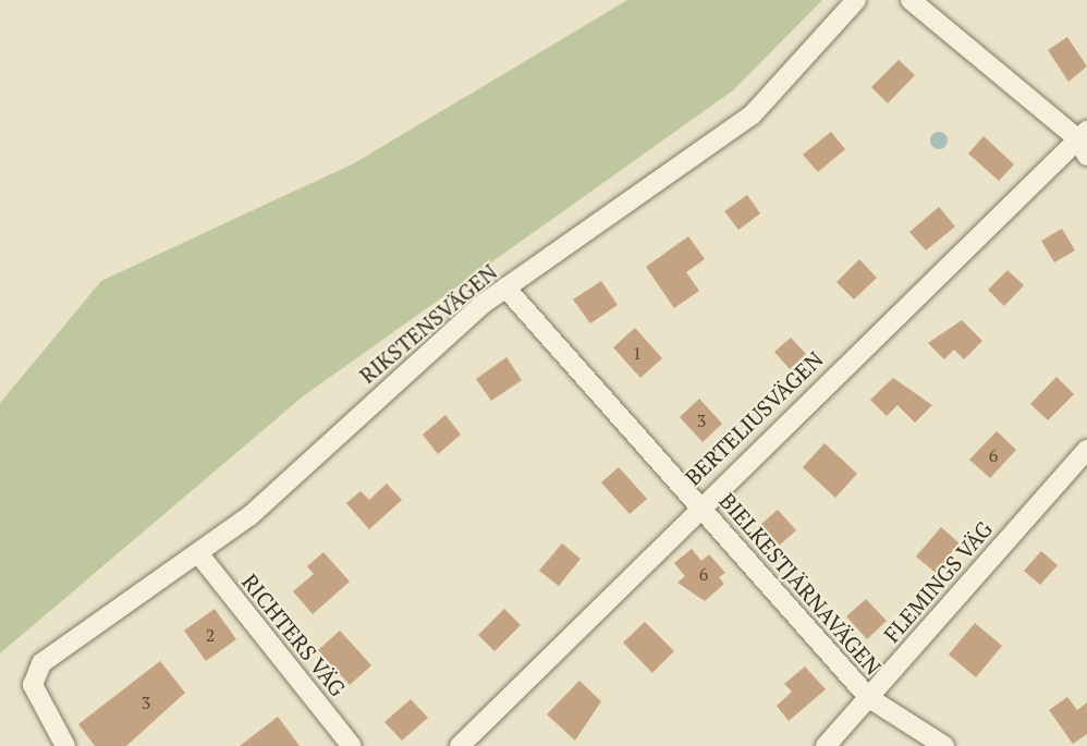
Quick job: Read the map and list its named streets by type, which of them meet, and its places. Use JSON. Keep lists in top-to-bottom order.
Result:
{
  "streets": {
    "street": [
      "RIKSTENSVÄGEN",
      "BERTELIUSVÄGEN",
      "FLEMINGS VÄG",
      "BIELKESTJÄRNAVÄGEN",
      "RICHTERS VÄG"
    ]
  },
  "crossings": [
    ["RIKSTENSVÄGEN", "BIELKESTJÄRNAVÄGEN"],
    ["RIKSTENSVÄGEN", "RICHTERS VÄG"],
    ["BERTELIUSVÄGEN", "BIELKESTJÄRNAVÄGEN"],
    ["FLEMINGS VÄG", "BIELKESTJÄRNAVÄGEN"]
  ],
  "house_numbers": [
    "1",
    "3",
    "6",
    "6",
    "2",
    "3"
  ]
}
